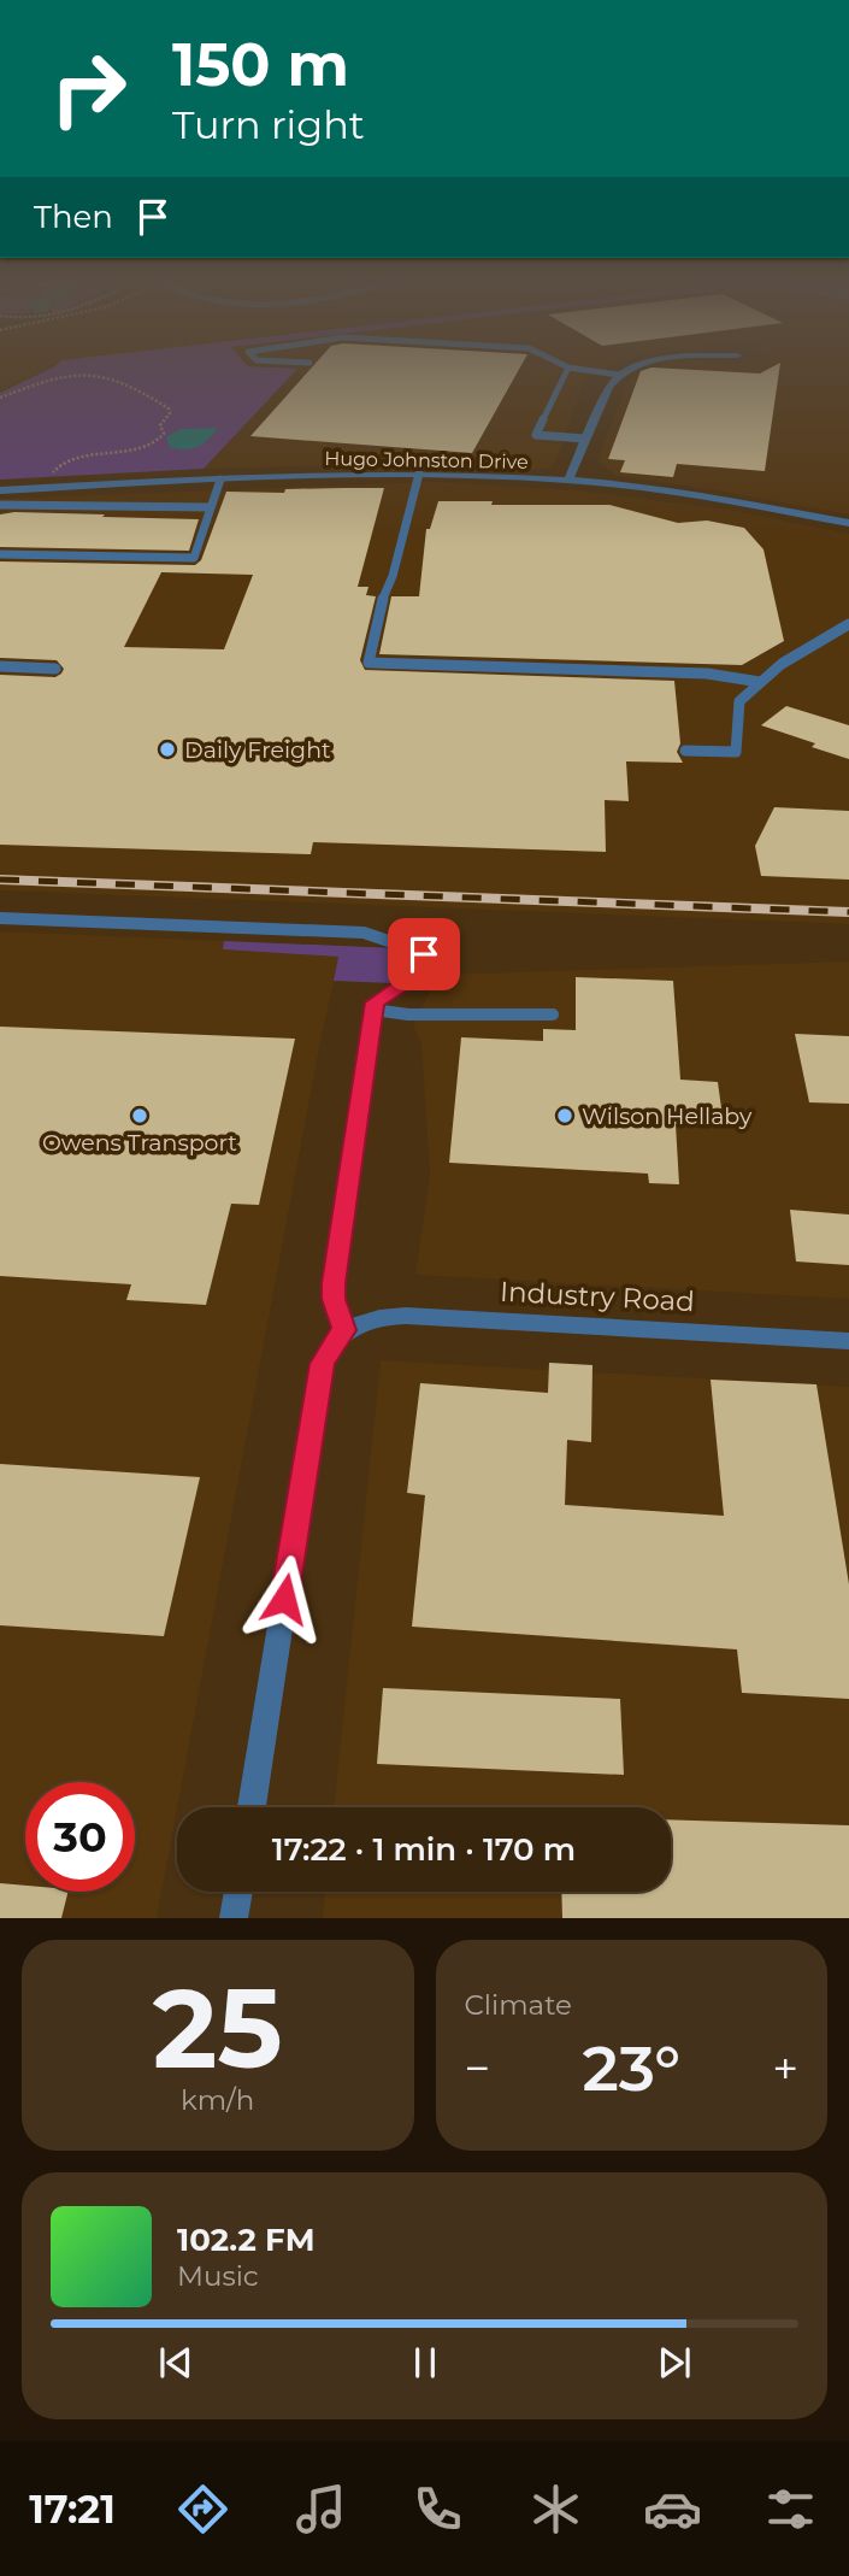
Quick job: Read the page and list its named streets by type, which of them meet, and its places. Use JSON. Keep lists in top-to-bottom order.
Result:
{
  "streets": {
    "street": ["Hugo Johnston Drive", "Industry Road"]
  },
  "places": ["Daily Freight", "Owens Transport", "Wilson Hellaby"],
  "page": {
    "turn": ["150 m", "Turn right"],
    "then": "Then",
    "limit": "30",
    "trip": "17:22 · 1 min · 170 m",
    "tile": [
      ["25", "km/h"],
      "Climate"
    ],
    "heat": ["−", "23°", "+"],
    "song": ["102.2 FM", "Music"],
    "tabs": "17:21"
  }
}
